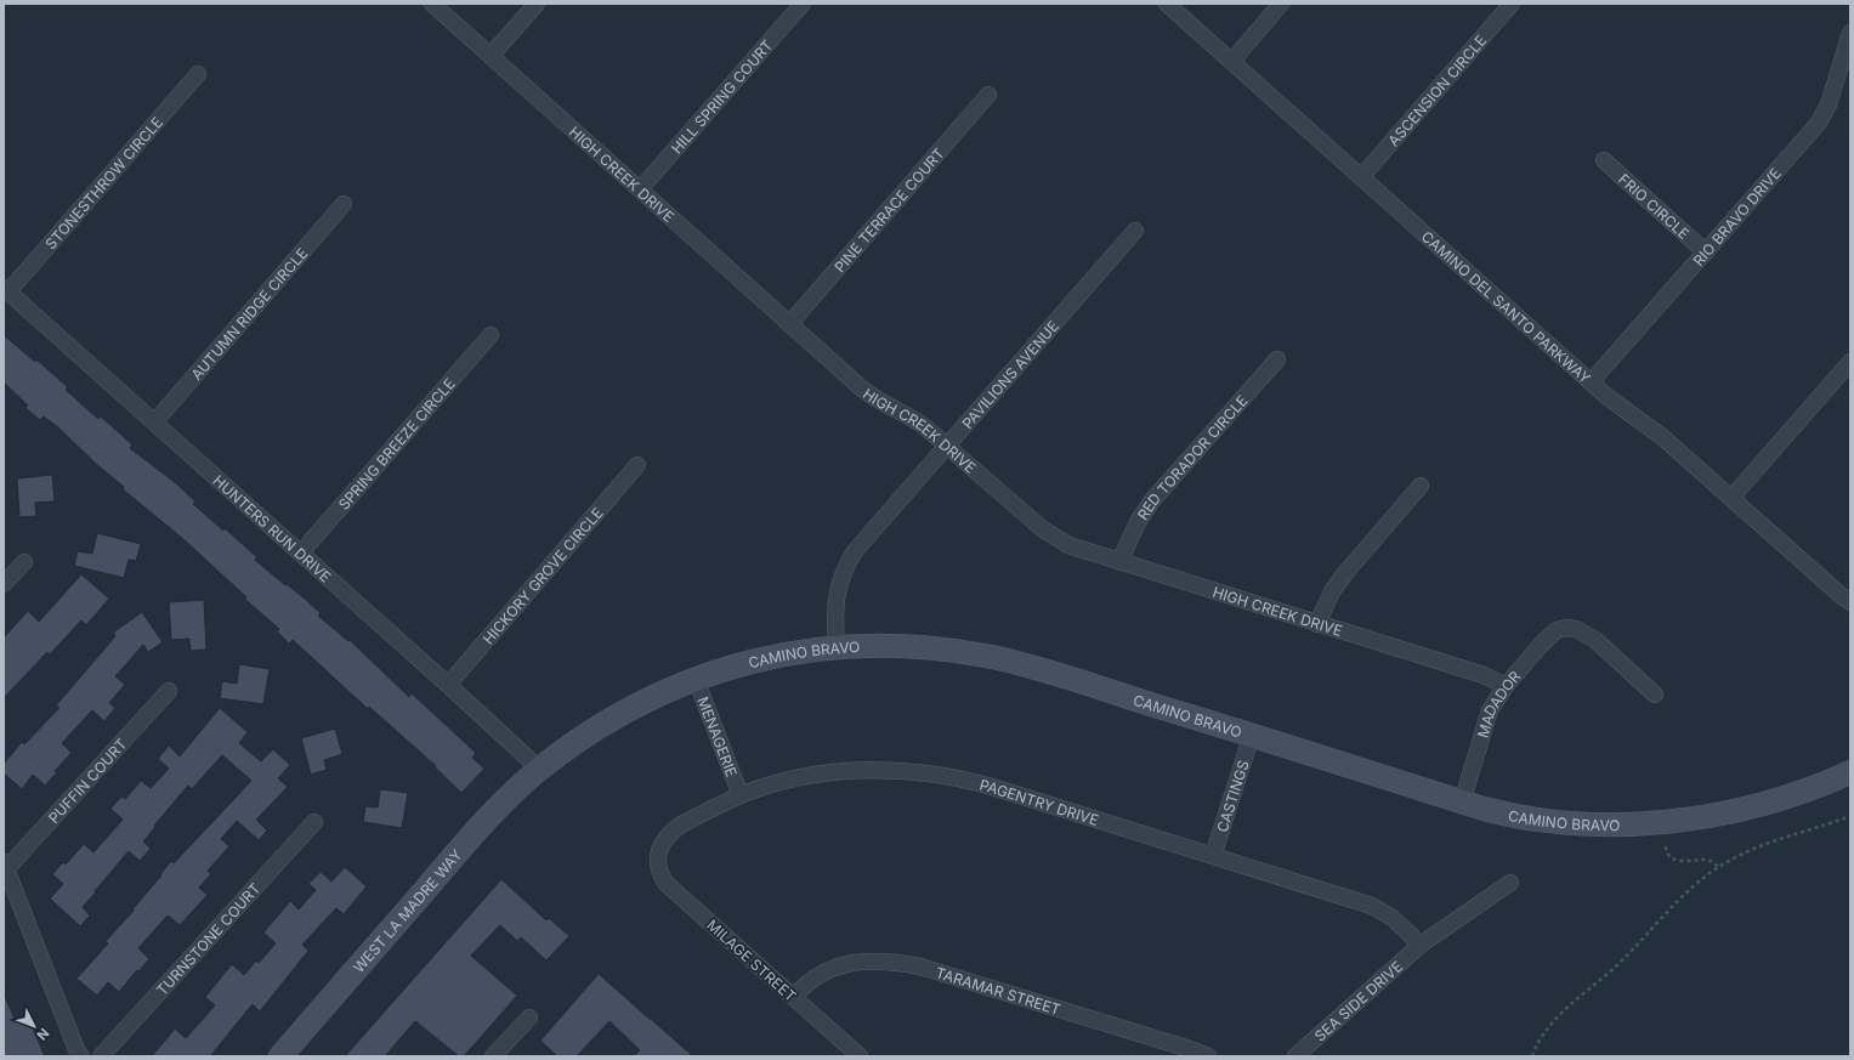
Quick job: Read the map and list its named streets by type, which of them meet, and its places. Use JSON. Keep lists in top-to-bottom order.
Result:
{
  "streets": {
    "street": [
      "ASCENSION CIRCLE",
      "HILL SPRING COURT",
      "HIGH CREEK DRIVE",
      "STONESTHROW CIRCLE",
      "FRIO CIRCLE",
      "PINE TERRACE COURT",
      "RIO BRAVO DRIVE",
      "CAMINO DEL SANTO PARKWAY",
      "AUTUMN RIDGE CIRCLE",
      "PAVILIONS AVENUE",
      "SPRING BREEZE CIRCLE",
      "RED TORADOR CIRCLE",
      "HUNTERS RUN DRIVE",
      "HICKORY GROVE CIRCLE",
      "CAMINO BRAVO",
      "MADADOR",
      "MENAGERIE",
      "PUFFIN COURT",
      "CASTINGS",
      "PAGENTRY DRIVE",
      "WEST LA MADRE WAY",
      "TURNSTONE COURT",
      "MILAGE STREET",
      "TARAMAR STREET",
      "SEA SIDE DRIVE"
    ]
  },
  "crossings": [
    ["ASCENSION CIRCLE", "CAMINO DEL SANTO PARKWAY"],
    ["HILL SPRING COURT", "HIGH CREEK DRIVE"],
    ["HIGH CREEK DRIVE", "PINE TERRACE COURT"],
    ["HIGH CREEK DRIVE", "PAVILIONS AVENUE"],
    ["HIGH CREEK DRIVE", "RED TORADOR CIRCLE"],
    ["HIGH CREEK DRIVE", "MADADOR"],
    ["STONESTHROW CIRCLE", "HUNTERS RUN DRIVE"],
    ["FRIO CIRCLE", "RIO BRAVO DRIVE"],
    ["RIO BRAVO DRIVE", "CAMINO DEL SANTO PARKWAY"],
    ["AUTUMN RIDGE CIRCLE", "HUNTERS RUN DRIVE"],
    ["PAVILIONS AVENUE", "CAMINO BRAVO"],
    ["SPRING BREEZE CIRCLE", "HUNTERS RUN DRIVE"],
    ["HUNTERS RUN DRIVE", "HICKORY GROVE CIRCLE"],
    ["HUNTERS RUN DRIVE", "CAMINO BRAVO"],
    ["HUNTERS RUN DRIVE", "WEST LA MADRE WAY"],
    ["CAMINO BRAVO", "MADADOR"],
    ["CAMINO BRAVO", "MENAGERIE"],
    ["CAMINO BRAVO", "CASTINGS"],
    ["CAMINO BRAVO", "WEST LA MADRE WAY"],
    ["MENAGERIE", "PAGENTRY DRIVE"],
    ["CASTINGS", "PAGENTRY DRIVE"],
    ["PAGENTRY DRIVE", "MILAGE STREET"],
    ["PAGENTRY DRIVE", "SEA SIDE DRIVE"],
    ["MILAGE STREET", "TARAMAR STREET"]
  ],
  "north": "bottom right"
}
